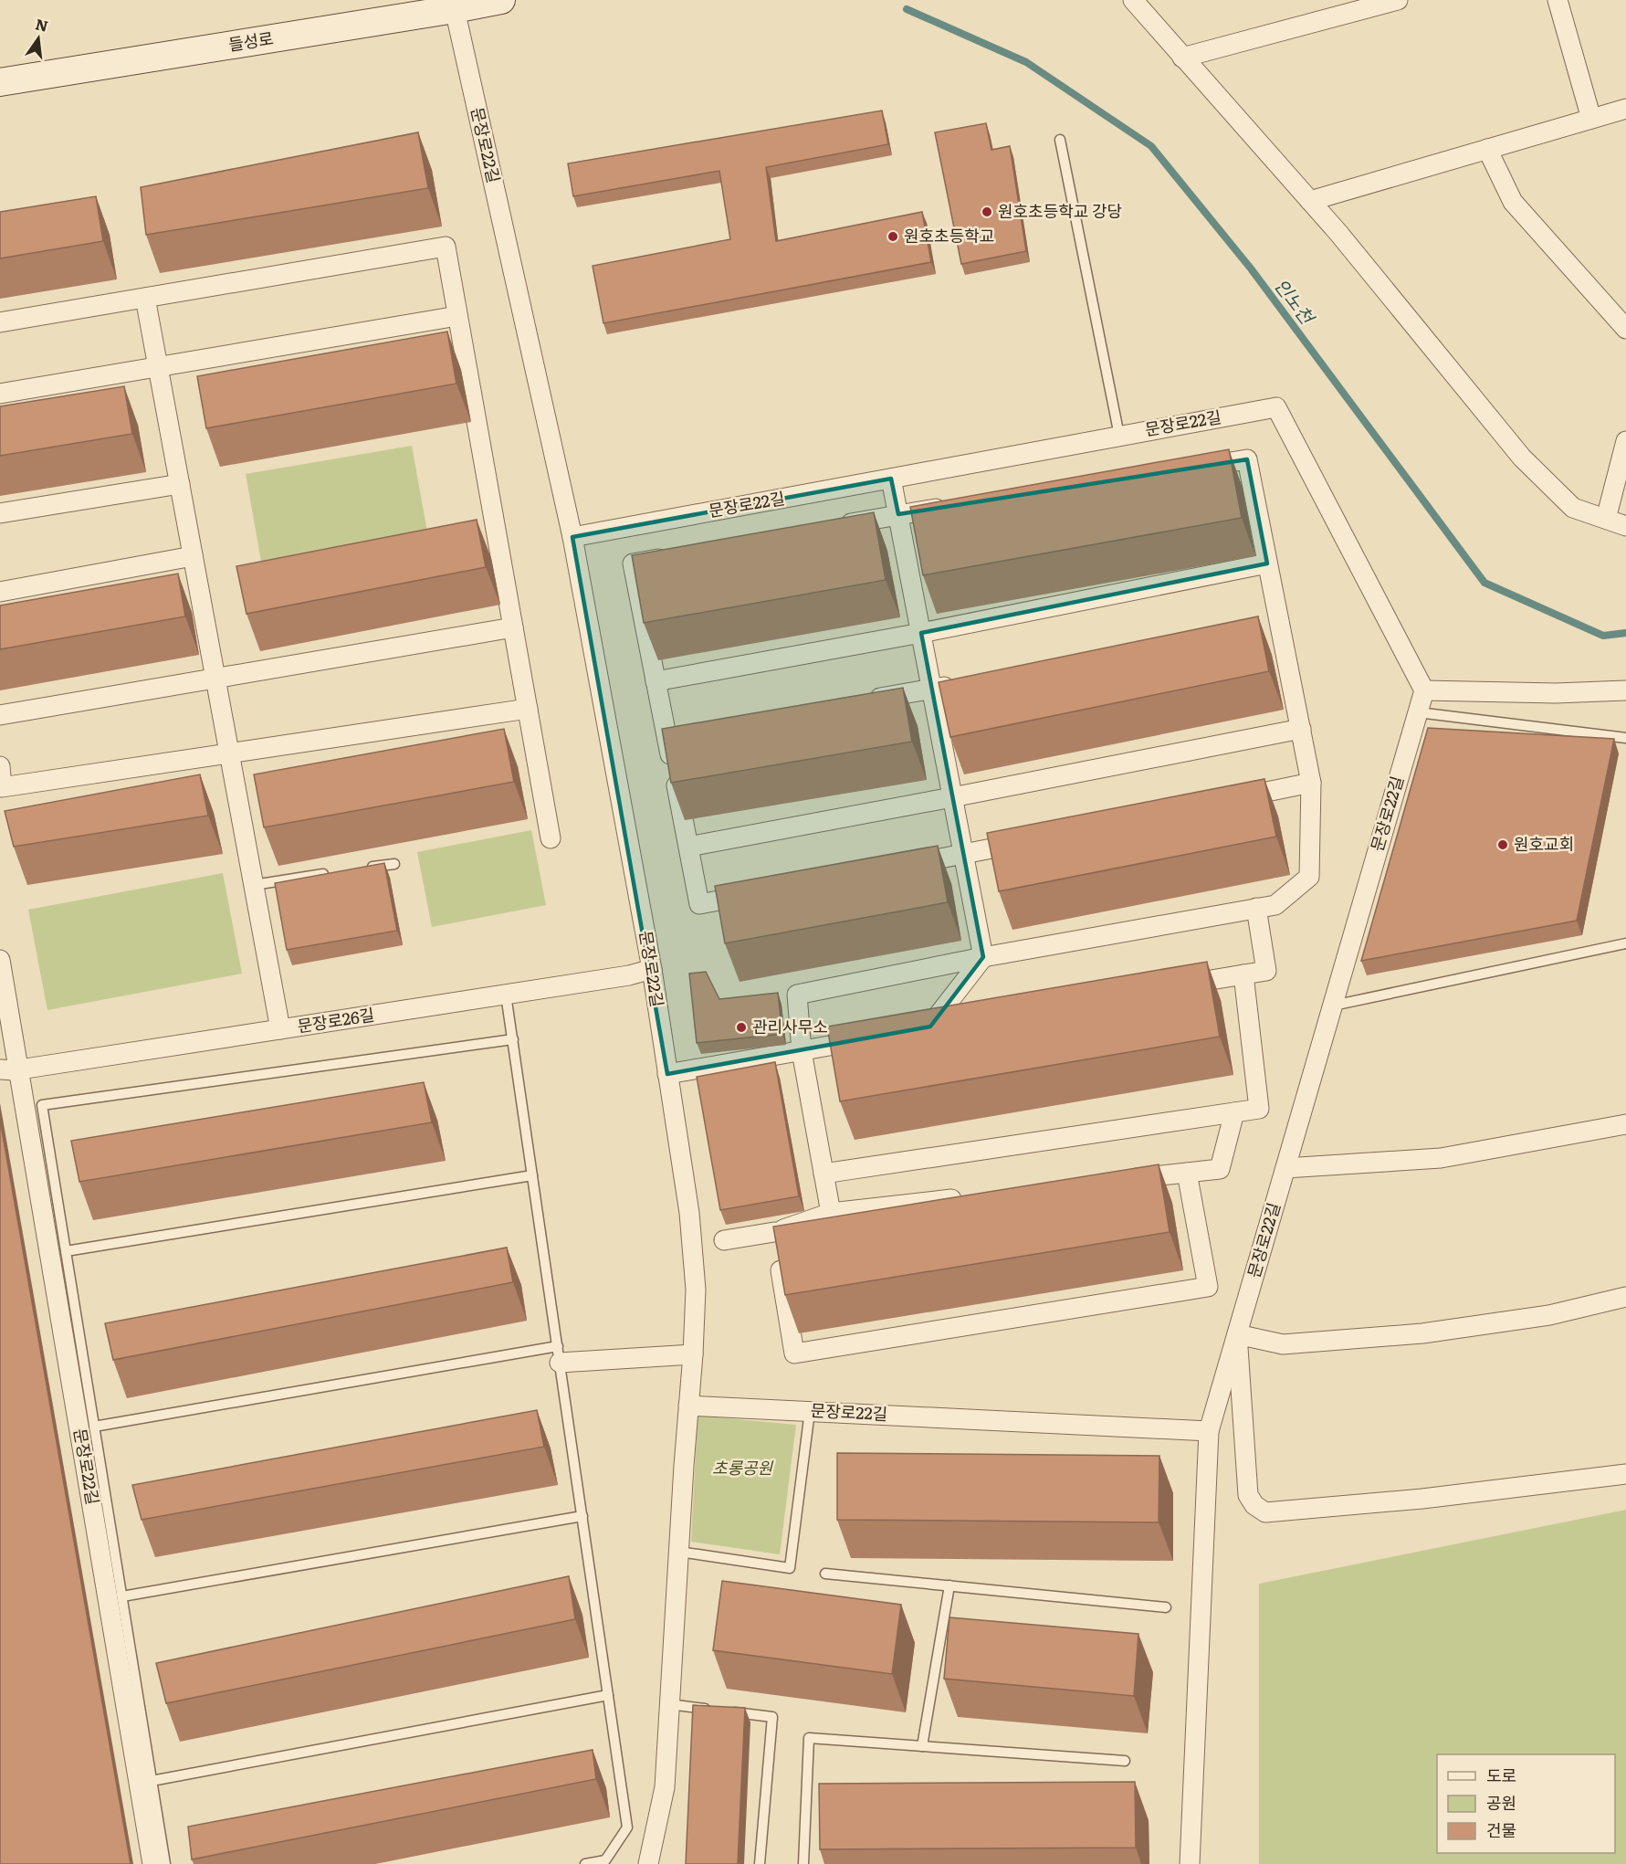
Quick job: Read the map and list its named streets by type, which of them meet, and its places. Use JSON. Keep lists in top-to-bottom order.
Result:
{
  "streets": {
    "street": ["들성로", "문장로22길", "문장로26길"]
  },
  "crossings": [
    ["들성로", "문장로22길"],
    ["문장로22길", "문장로26길"]
  ],
  "water": ["인노천"],
  "parks": ["초롱공원"],
  "places": [
    "원호초등학교 강당",
    "원호초등학교",
    "원호교회",
    "관리사무소"
  ],
  "legend": ["도로", "공원", "건물"],
  "north": "top"
}
